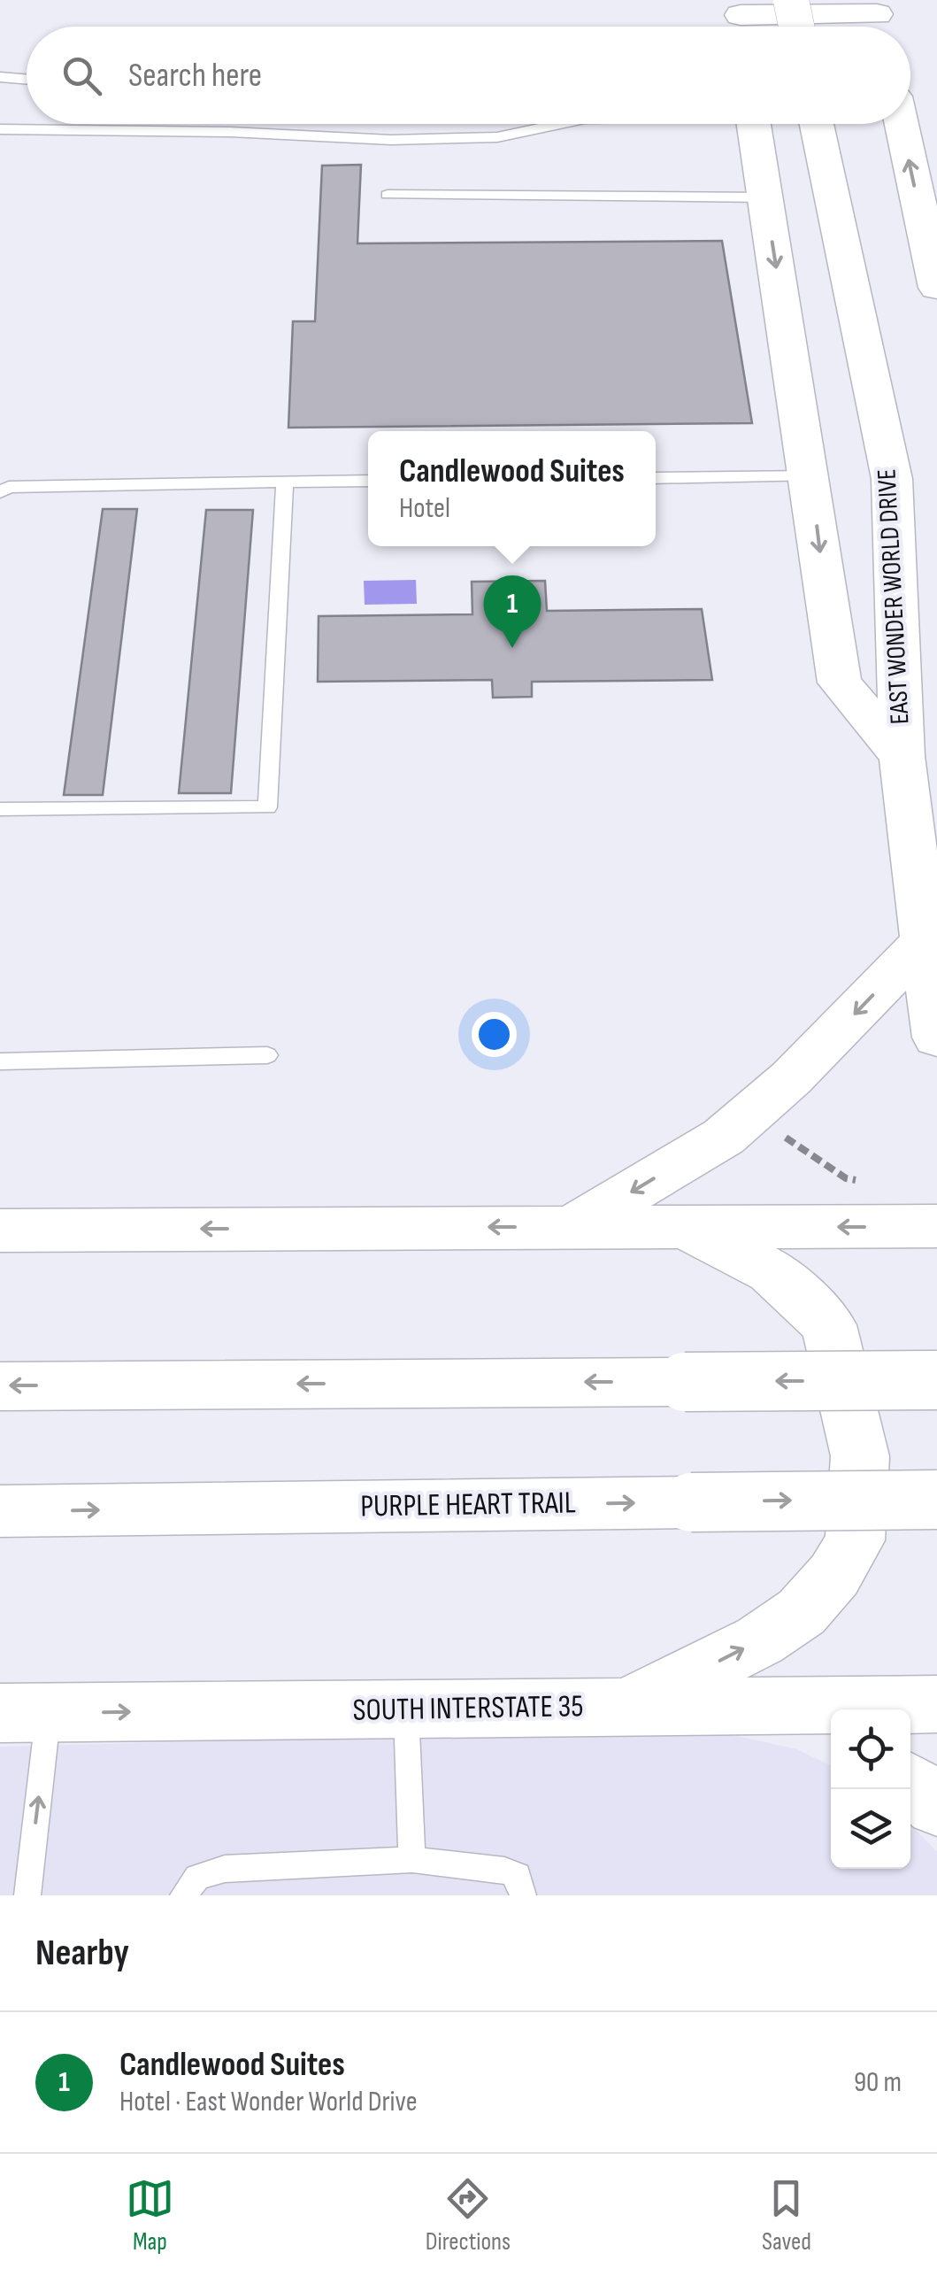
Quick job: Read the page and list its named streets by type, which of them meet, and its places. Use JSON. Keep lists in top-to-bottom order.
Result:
{
  "streets": {
    "main road": ["EAST WONDER WORLD DRIVE", "PURPLE HEART TRAIL", "SOUTH INTERSTATE 35"]
  },
  "page": {
    "search": "Search here",
    "popup": ["Candlewood Suites", "Hotel"],
    "pins": "1",
    "heading": "Nearby",
    "list": [
      {
        "mark": "1",
        "name": "Candlewood Suites",
        "note": "Hotel · East Wonder World Drive",
        "value": "90 m"
      }
    ],
    "nav": ["Map", "Directions", "Saved"]
  }
}
